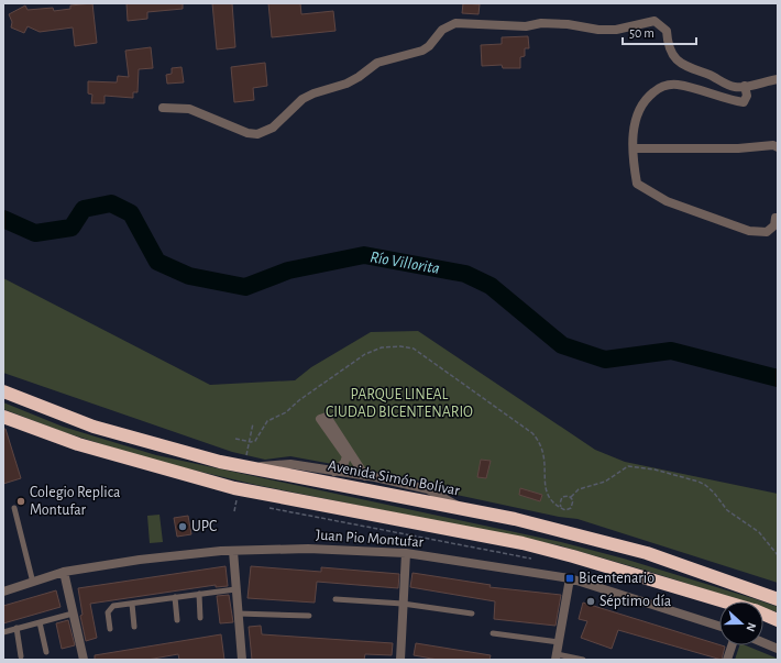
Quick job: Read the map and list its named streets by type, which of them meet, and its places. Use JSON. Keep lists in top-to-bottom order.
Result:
{
  "streets": {
    "highway": ["Avenida Simón Bolívar"],
    "street": ["Juan Pio Montufar"]
  },
  "water": ["Río Villorita"],
  "parks": ["PARQUE LINEAL CIUDAD BICENTENARIO"],
  "places": {
    "other": ["Colegio Replica Montufar", "UPC", "Séptimo día"],
    "transit": ["Bicentenario"]
  },
  "scale_bar": "50 m",
  "north": "right"
}
